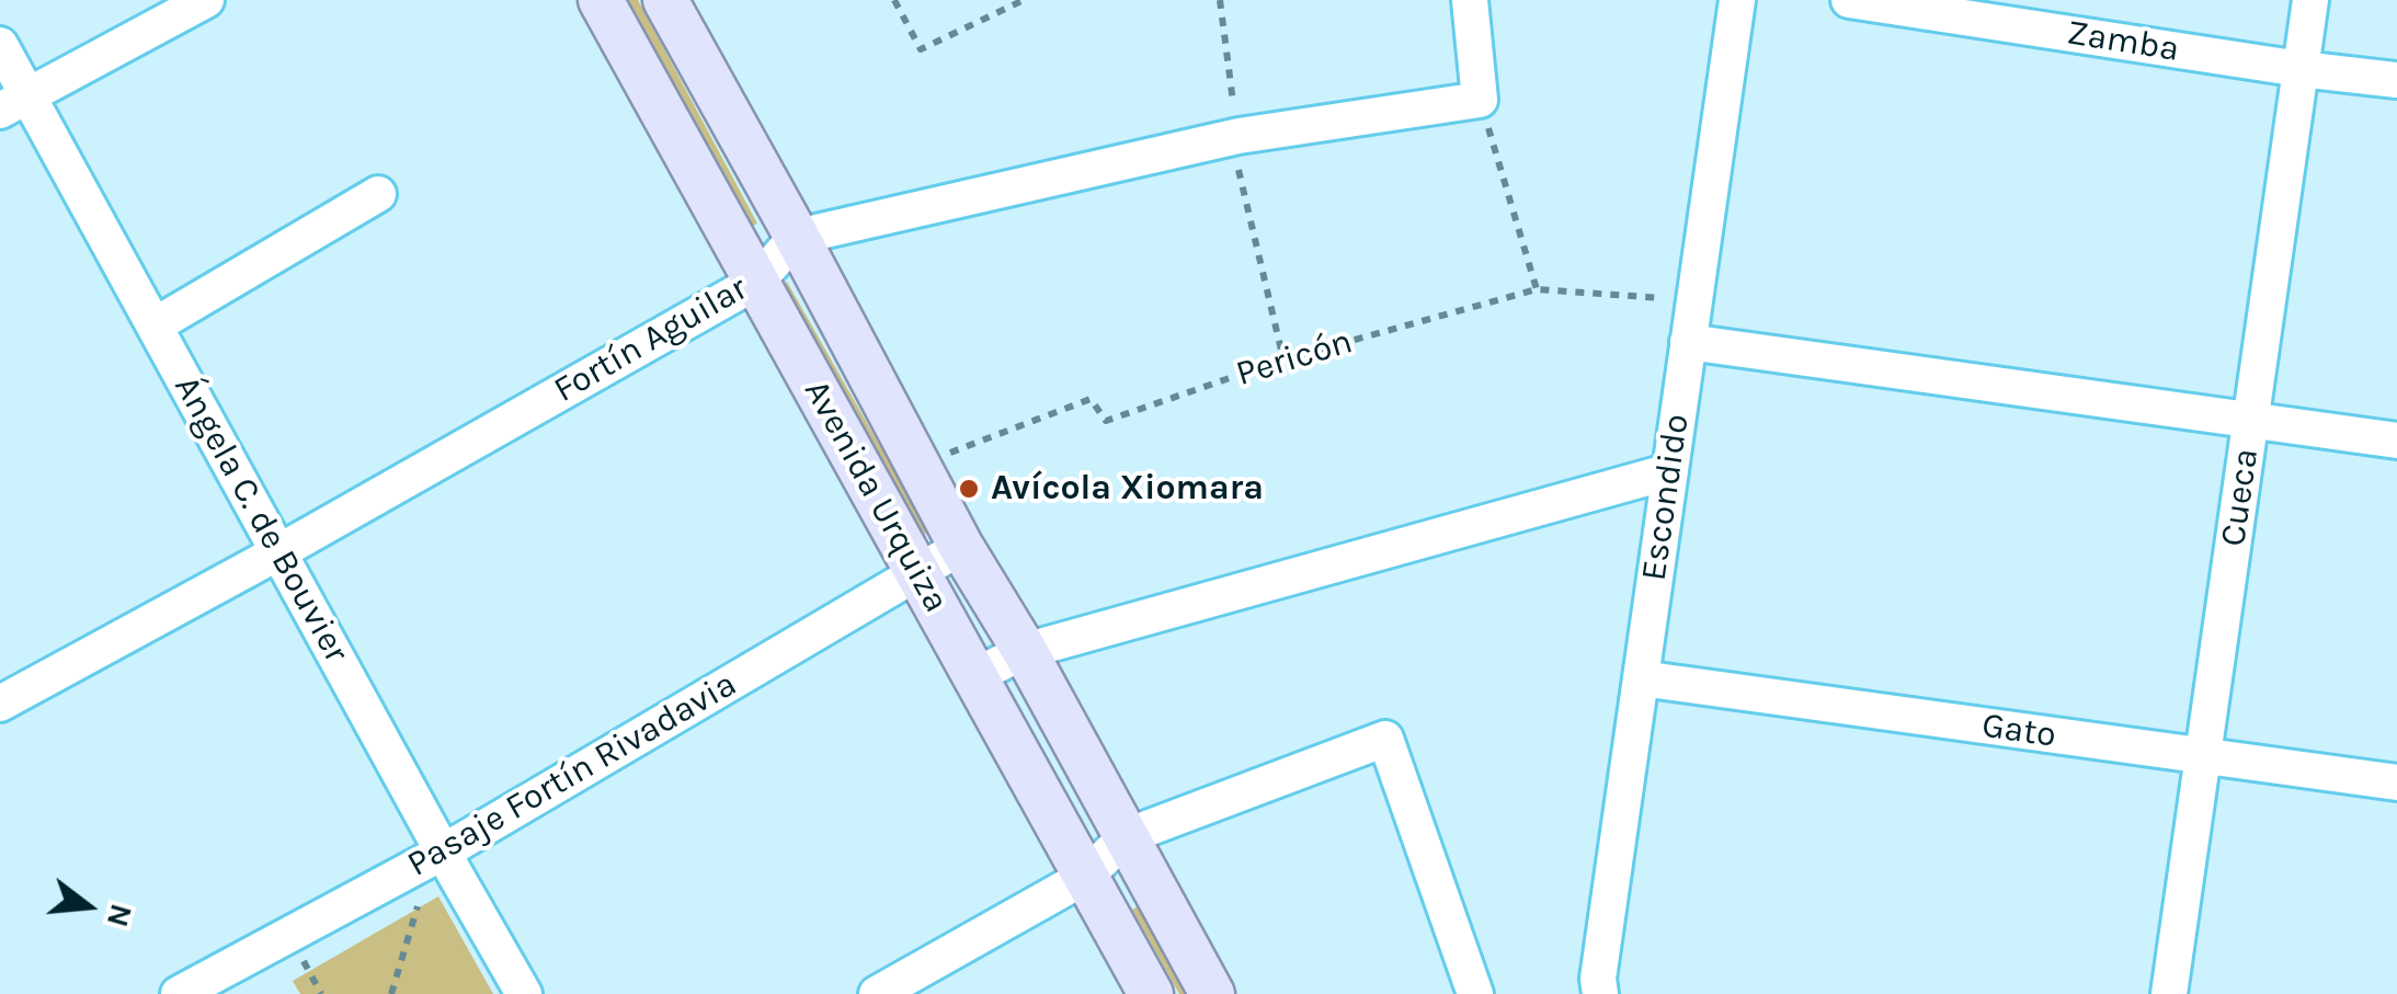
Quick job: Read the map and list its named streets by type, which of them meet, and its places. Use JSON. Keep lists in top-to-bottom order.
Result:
{
  "streets": {
    "main road": ["Avenida Urquiza"],
    "street": [
      "Zamba",
      "Fortín Aguilar",
      "Escondido",
      "Cueca",
      "Ángela C. de Bouvier",
      "Gato",
      "Pasaje Fortín Rivadavia"
    ],
    "path": ["Pericón"]
  },
  "crossings": [
    ["Zamba", "Cueca"],
    ["Fortín Aguilar", "Avenida Urquiza"],
    ["Fortín Aguilar", "Ángela C. de Bouvier"],
    ["Pericón", "Avenida Urquiza"],
    ["Pericón", "Escondido"],
    ["Avenida Urquiza", "Pasaje Fortín Rivadavia"],
    ["Escondido", "Gato"],
    ["Cueca", "Gato"],
    ["Ángela C. de Bouvier", "Pasaje Fortín Rivadavia"]
  ],
  "places": ["Avícola Xiomara"],
  "north": "right"
}
